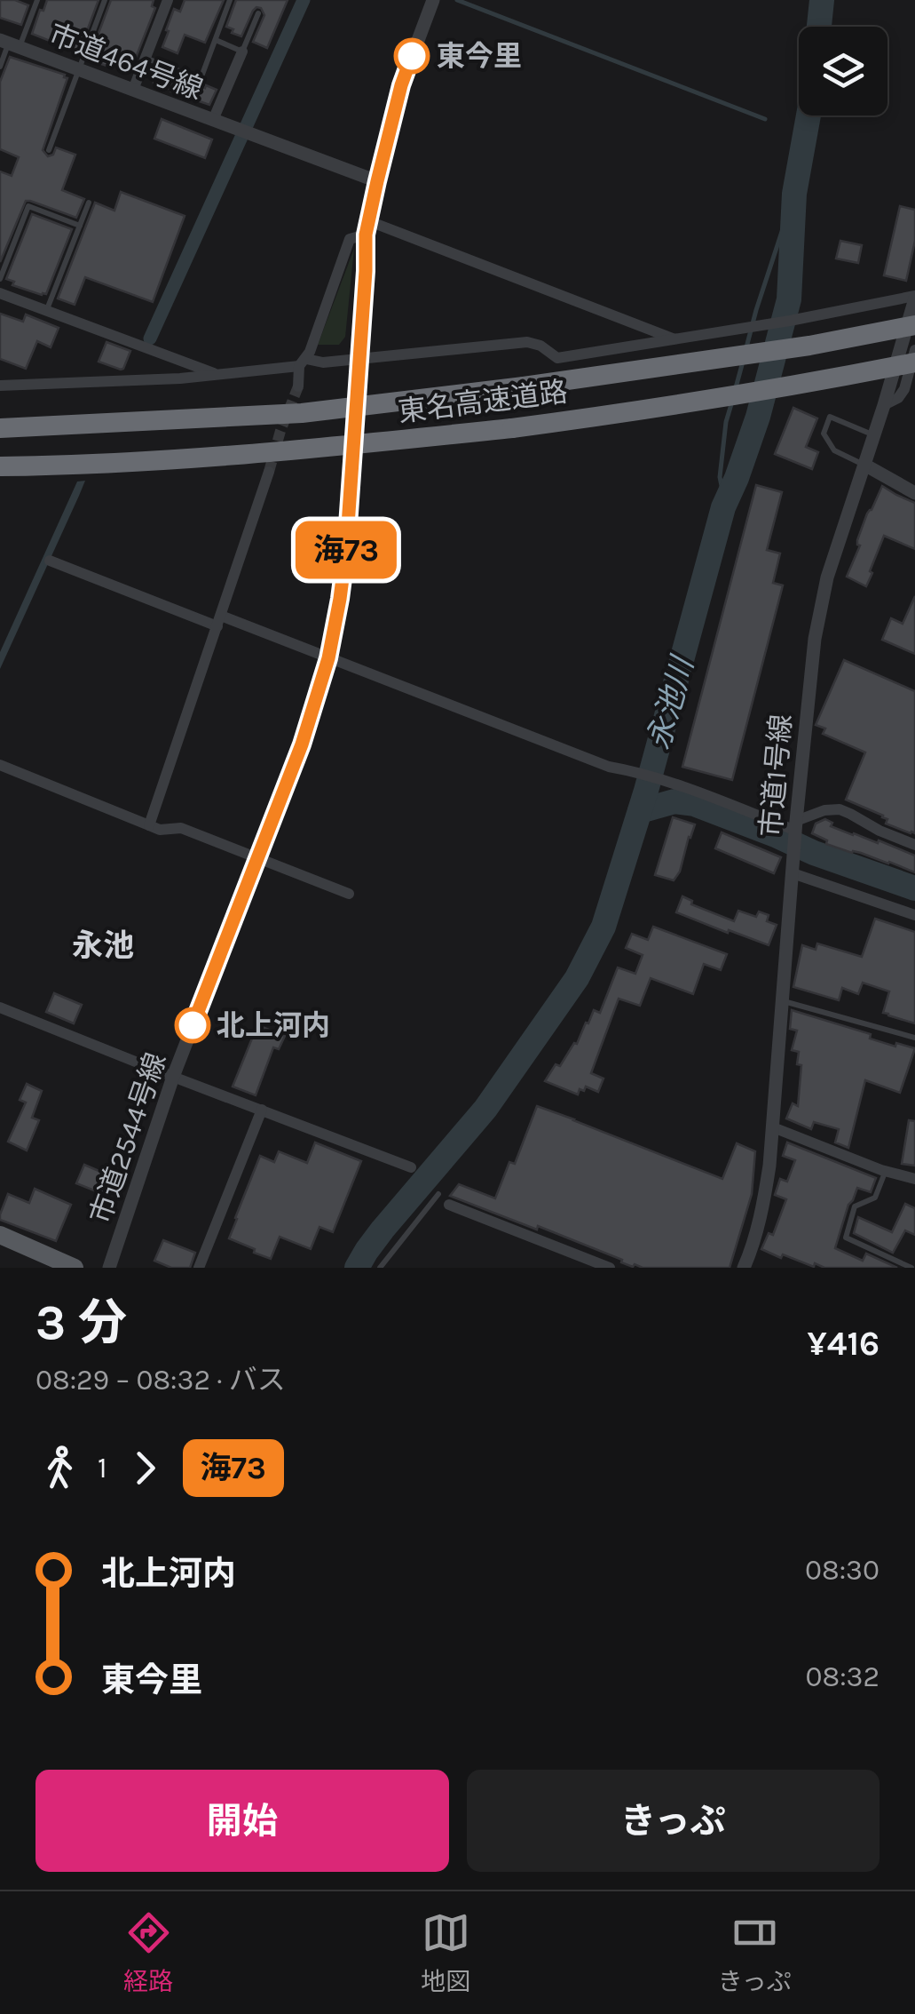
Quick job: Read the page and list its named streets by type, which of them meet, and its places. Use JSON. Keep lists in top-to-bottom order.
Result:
{
  "streets": {
    "highway": ["東名高速道路"],
    "street": ["市道464号線", "市道1号線", "市道2544号線"]
  },
  "districts": ["永池"],
  "water": ["永池川"],
  "places": ["東今里", "北上河内"],
  "lines": ["bus line 海73"],
  "page": {
    "on_map": "海73",
    "heading": ["3 分", "08:29 – 08:32 · バス", "¥416"],
    "legs": ["1", "海73"],
    "list": [
      {
        "name": "北上河内",
        "value": "08:30"
      },
      {
        "name": "東今里",
        "value": "08:32"
      }
    ],
    "buttons": ["開始", "きっぷ"],
    "tabs": ["経路", "地図", "きっぷ"]
  }
}
